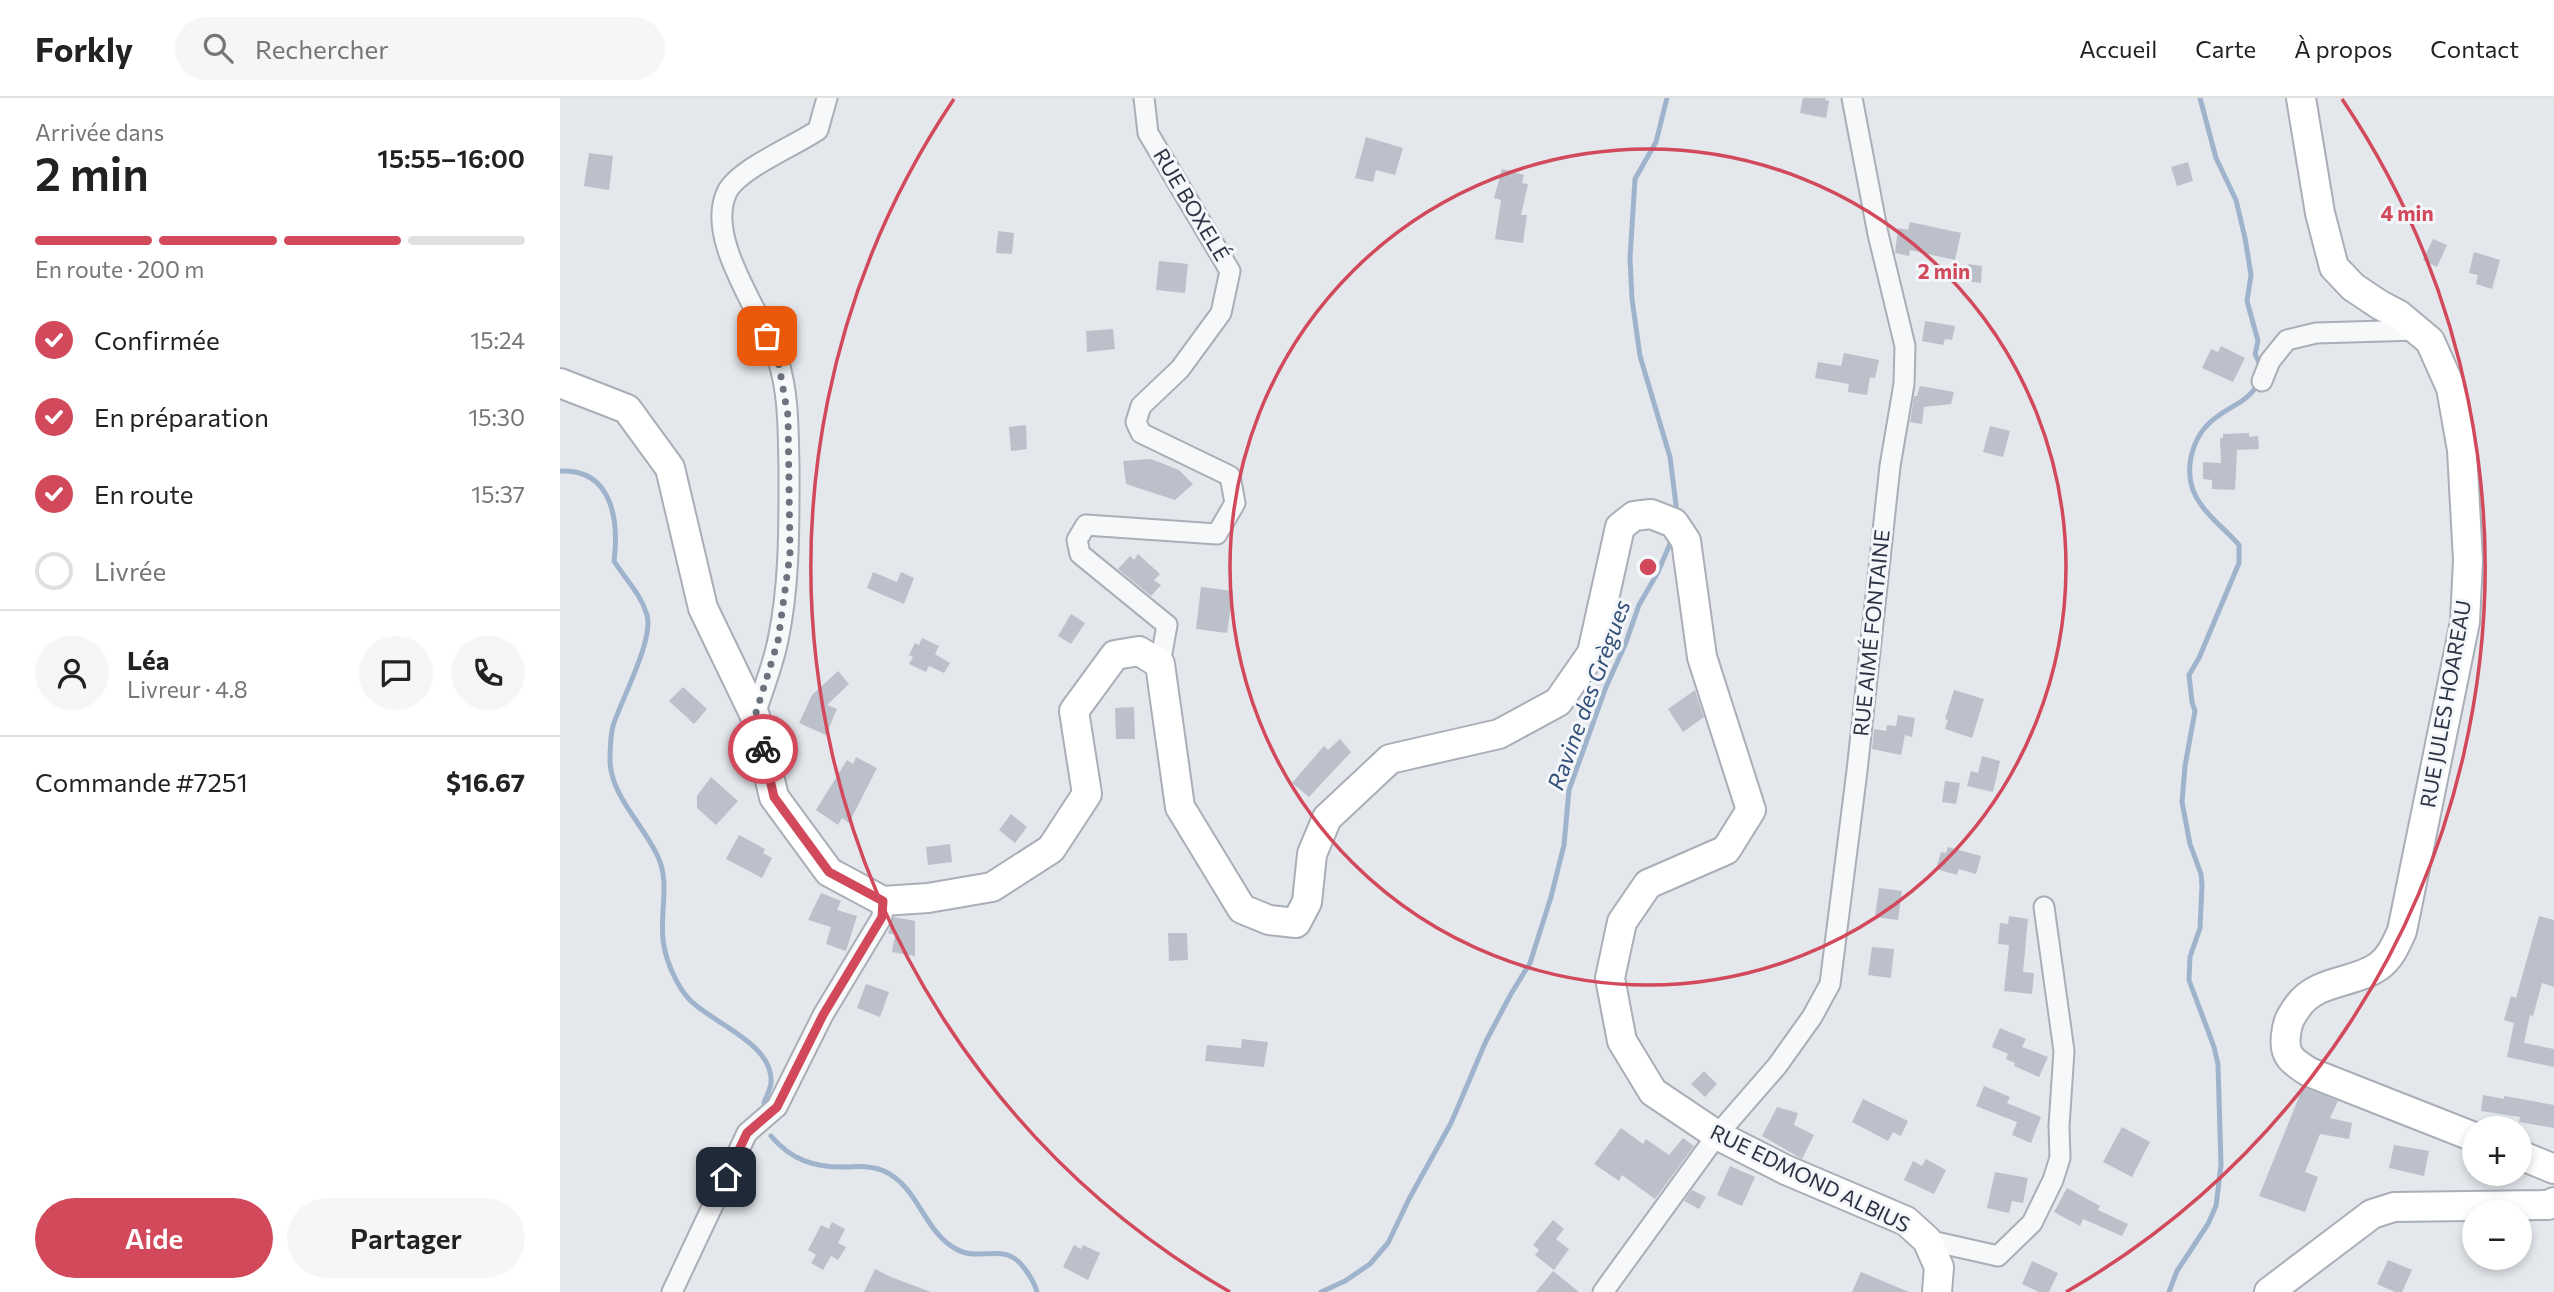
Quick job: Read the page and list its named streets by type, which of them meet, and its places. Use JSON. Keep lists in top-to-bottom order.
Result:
{
  "streets": {
    "main road": ["RUE JULES HOAREAU", "RUE EDMOND ALBIUS"],
    "street": ["RUE BOXELÉ", "RUE AIMÉ FONTAINE"]
  },
  "crossings": [
    ["RUE BOXELÉ", "RUE EDMOND ALBIUS"],
    ["RUE AIMÉ FONTAINE", "RUE EDMOND ALBIUS"]
  ],
  "water": ["Ravine des Grègues"],
  "page": {
    "header": "Forkly",
    "search": "Rechercher",
    "nav": [
      "Accueil",
      "Carte",
      "À propos",
      "Contact"
    ],
    "heading": ["2 min", "Arrivée dans", "15:55–16:00"],
    "panel": [
      "Léa",
      "Livreur · 4.8",
      "Commande #7251",
      "$16.67"
    ],
    "bar": "En route · 200 m",
    "list": [
      ["Confirmée", "15:24"],
      ["En préparation", "15:30"],
      ["En route", "15:37"],
      "Livrée"
    ],
    "map_buttons": ["+", "−"],
    "buttons": ["Aide", "Partager"]
  },
  "rings": ["4 min", "2 min"]
}
